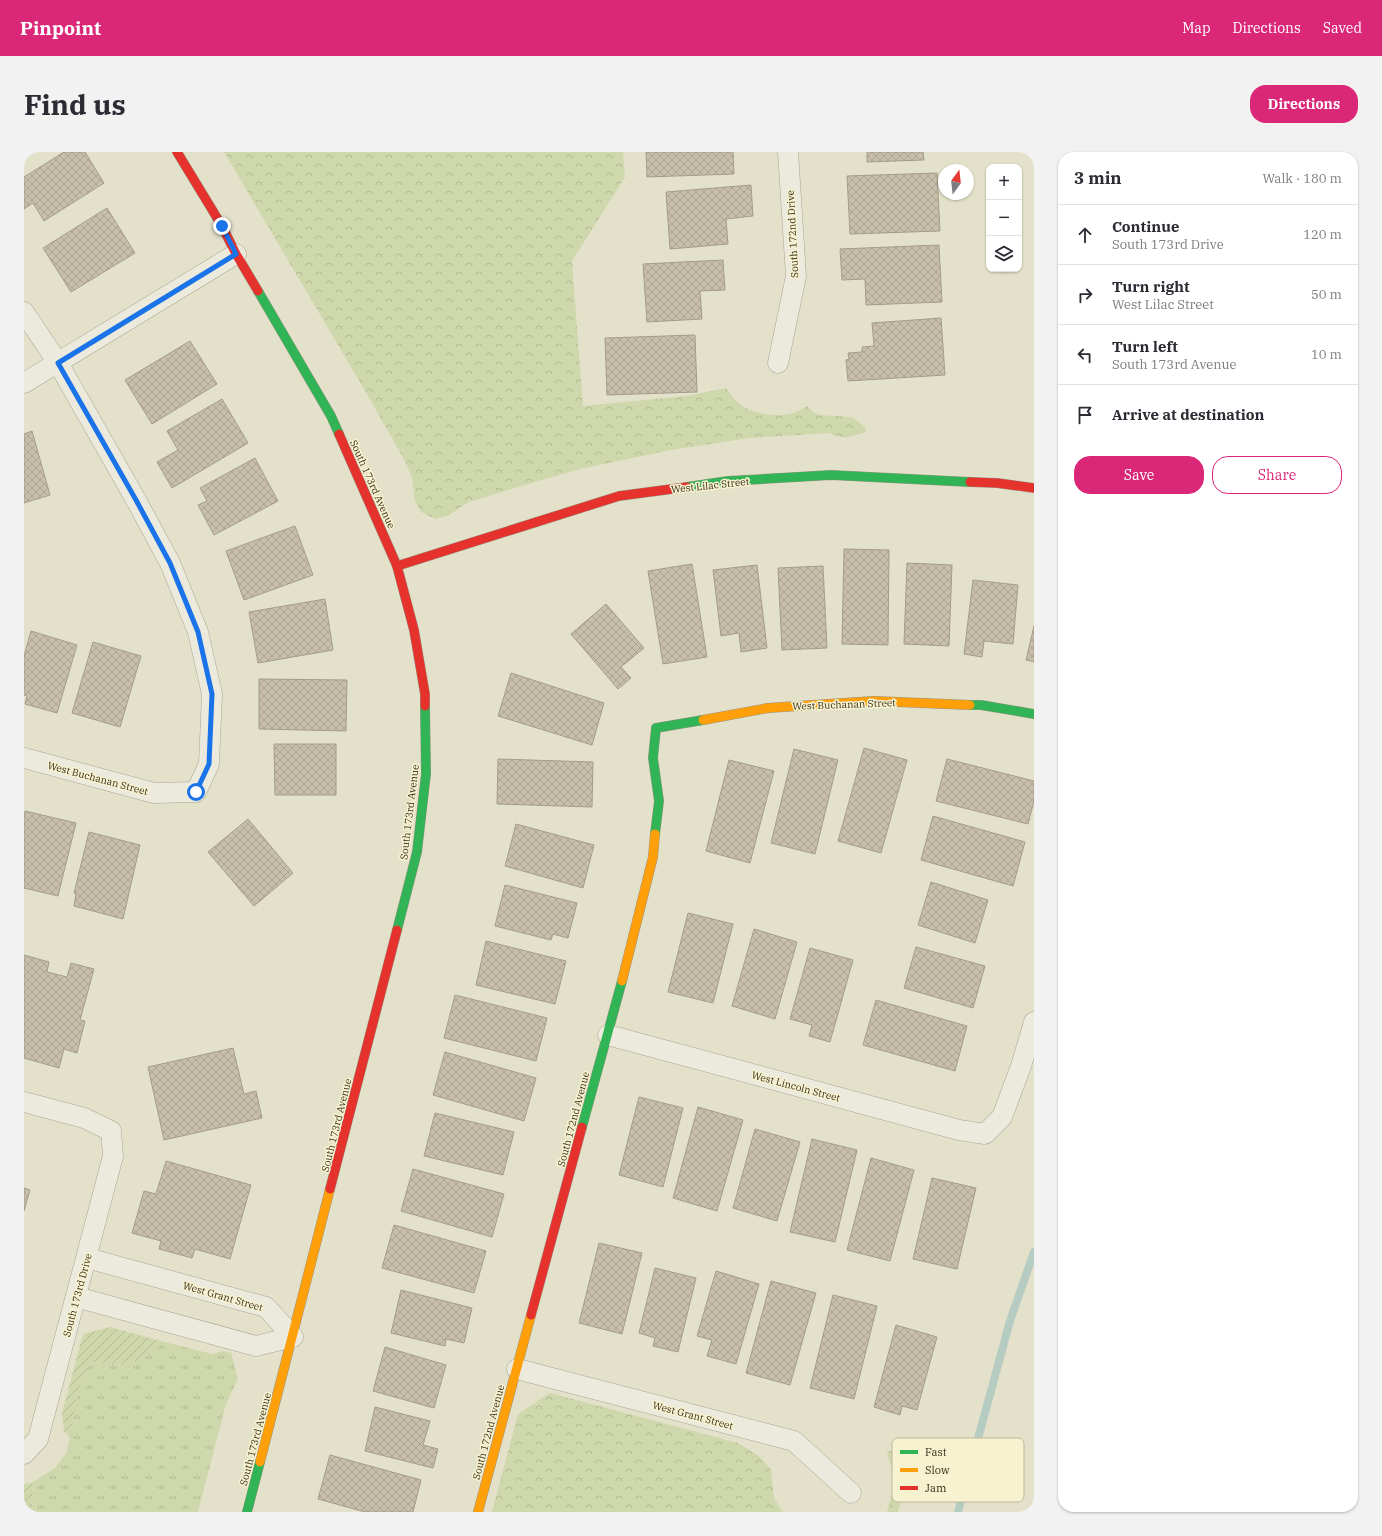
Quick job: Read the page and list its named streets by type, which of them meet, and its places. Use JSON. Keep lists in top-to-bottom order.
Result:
{
  "streets": {
    "street": [
      "South 172nd Drive",
      "South 173rd Avenue",
      "West Lilac Street",
      "West Buchanan Street",
      "West Lincoln Street",
      "South 172nd Avenue",
      "South 173rd Drive",
      "West Grant Street"
    ]
  },
  "crossings": [
    ["South 173rd Avenue", "West Lilac Street"],
    ["South 173rd Avenue", "West Grant Street"],
    ["West Buchanan Street", "South 172nd Avenue"],
    ["West Lincoln Street", "South 172nd Avenue"],
    ["South 172nd Avenue", "West Grant Street"],
    ["South 173rd Drive", "West Grant Street"]
  ],
  "legend": ["Fast", "Slow", "Jam"],
  "north": "top",
  "page": {
    "header": "Pinpoint",
    "nav": ["Map", "Directions", "Saved"],
    "buttons": [
      "Directions",
      ["Save", "Share"]
    ],
    "title": "Find us",
    "heading": ["3 min", "Walk · 180 m"],
    "map_buttons": ["+", "−"],
    "list": [
      ["Continue", "South 173rd Drive", "120 m"],
      ["Turn right", "West Lilac Street", "50 m"],
      ["Turn left", "South 173rd Avenue", "10 m"],
      "Arrive at destination"
    ]
  }
}
